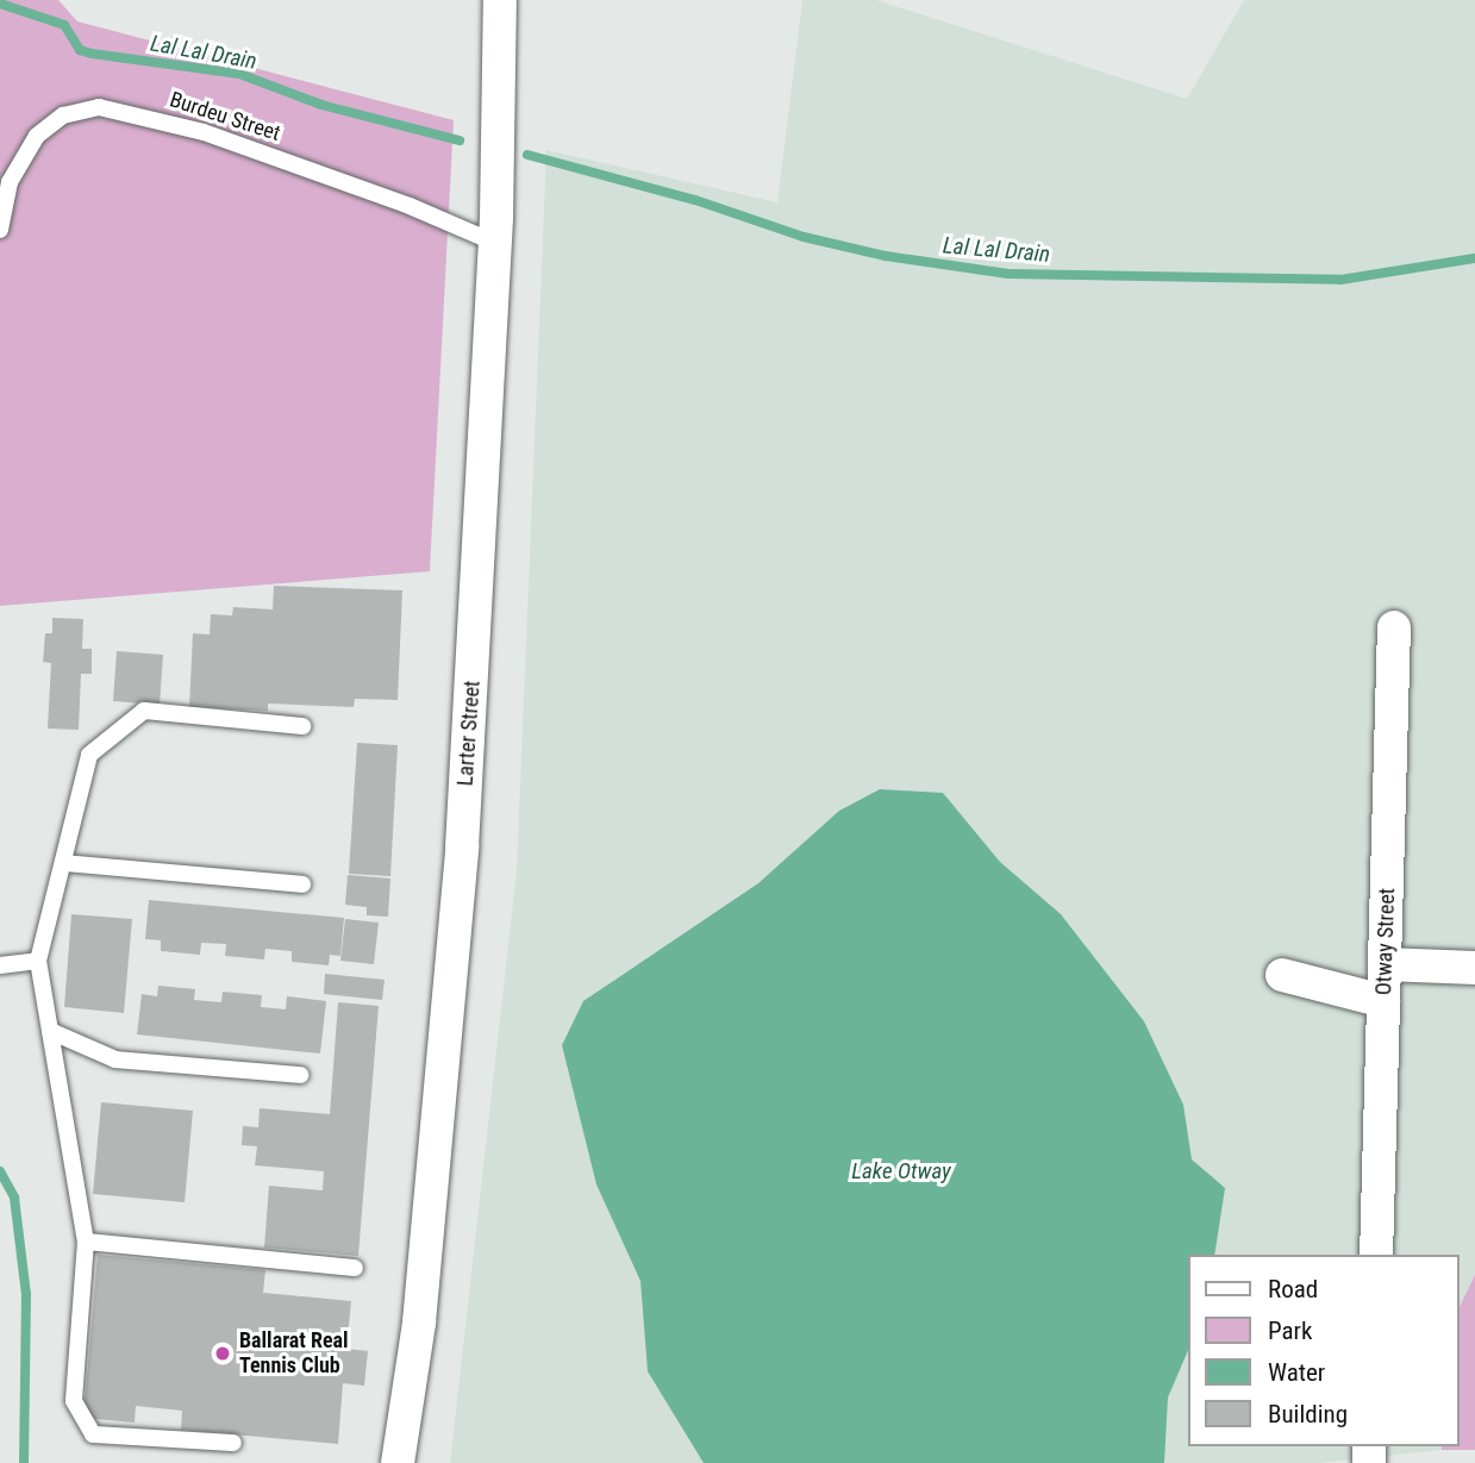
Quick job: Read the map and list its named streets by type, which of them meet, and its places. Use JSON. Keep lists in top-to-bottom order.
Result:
{
  "streets": {
    "street": ["Larter Street", "Otway Street"],
    "lane": ["Burdeu Street"]
  },
  "crossings": [
    ["Burdeu Street", "Larter Street"]
  ],
  "water": ["Lal Lal Drain", "Lake Otway"],
  "places": ["Ballarat Real Tennis Club"],
  "legend": [
    "Road",
    "Park",
    "Water",
    "Building"
  ]
}
